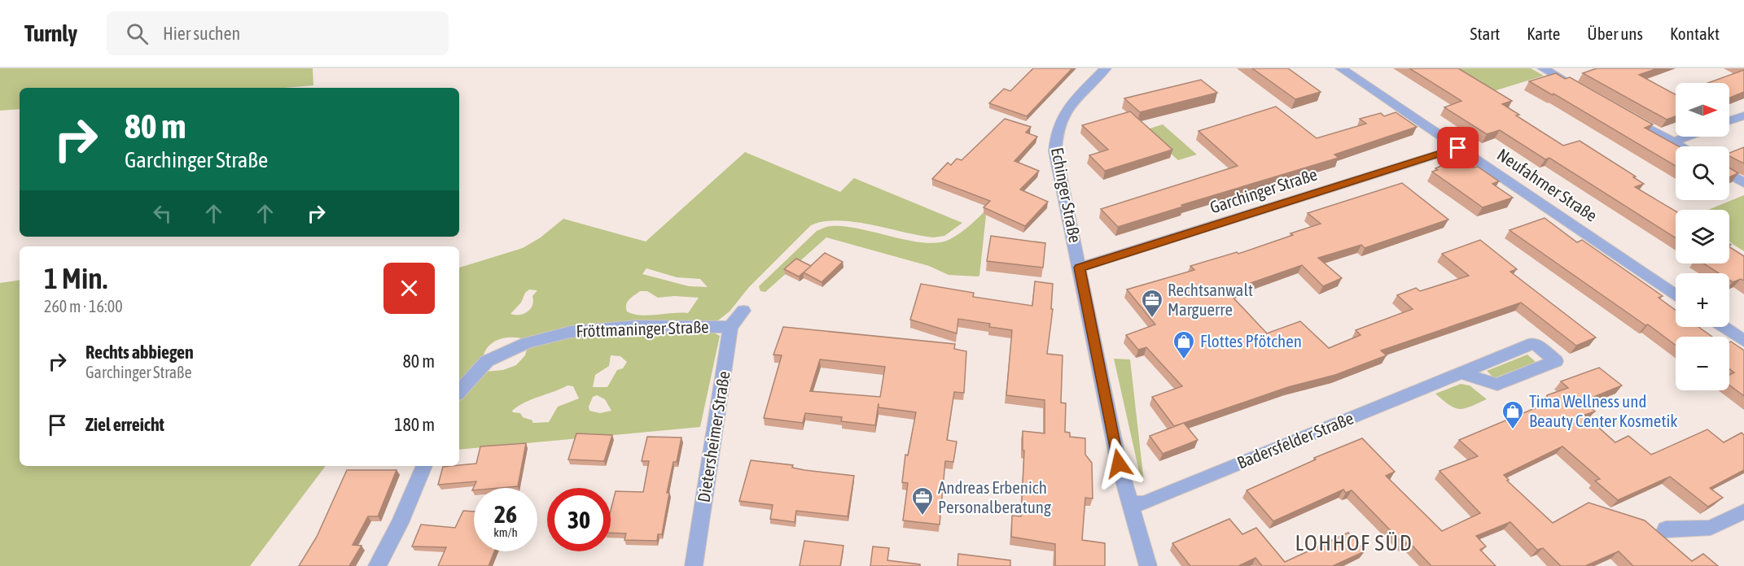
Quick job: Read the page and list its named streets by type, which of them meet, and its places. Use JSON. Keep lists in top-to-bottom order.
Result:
{
  "streets": {
    "street": [
      "Neufahrner Straße",
      "Garchinger Straße",
      "Echinger Straße",
      "Fröttmaninger Straße",
      "Dietersheimer Straße",
      "Badersfelder Straße"
    ]
  },
  "crossings": [
    ["Neufahrner Straße", "Garchinger Straße"],
    ["Garchinger Straße", "Echinger Straße"],
    ["Echinger Straße", "Badersfelder Straße"],
    ["Fröttmaninger Straße", "Dietersheimer Straße"]
  ],
  "districts": ["LOHHOF SÜD"],
  "places": {
    "office": ["Rechtsanwalt Marguerre", "Andreas Erbenich Personalberatung"],
    "shop": ["Flottes Pfötchen", "Tima Wellness und Beauty Center Kosmetik"]
  },
  "north": "right",
  "page": {
    "header": "Turnly",
    "search": "Hier suchen",
    "nav": [
      "Start",
      "Karte",
      "Über uns",
      "Kontakt"
    ],
    "map_buttons": ["+", "−"],
    "turn": ["80 m", "Garchinger Straße"],
    "heading": ["1 Min.", "260 m · 16:00"],
    "list": [
      {
        "name": "Rechts abbiegen",
        "note": "Garchinger Straße",
        "value": "80 m"
      },
      {
        "name": "Ziel erreicht",
        "value": "180 m"
      }
    ],
    "speed": "26 km/h",
    "limit": "30"
  }
}
